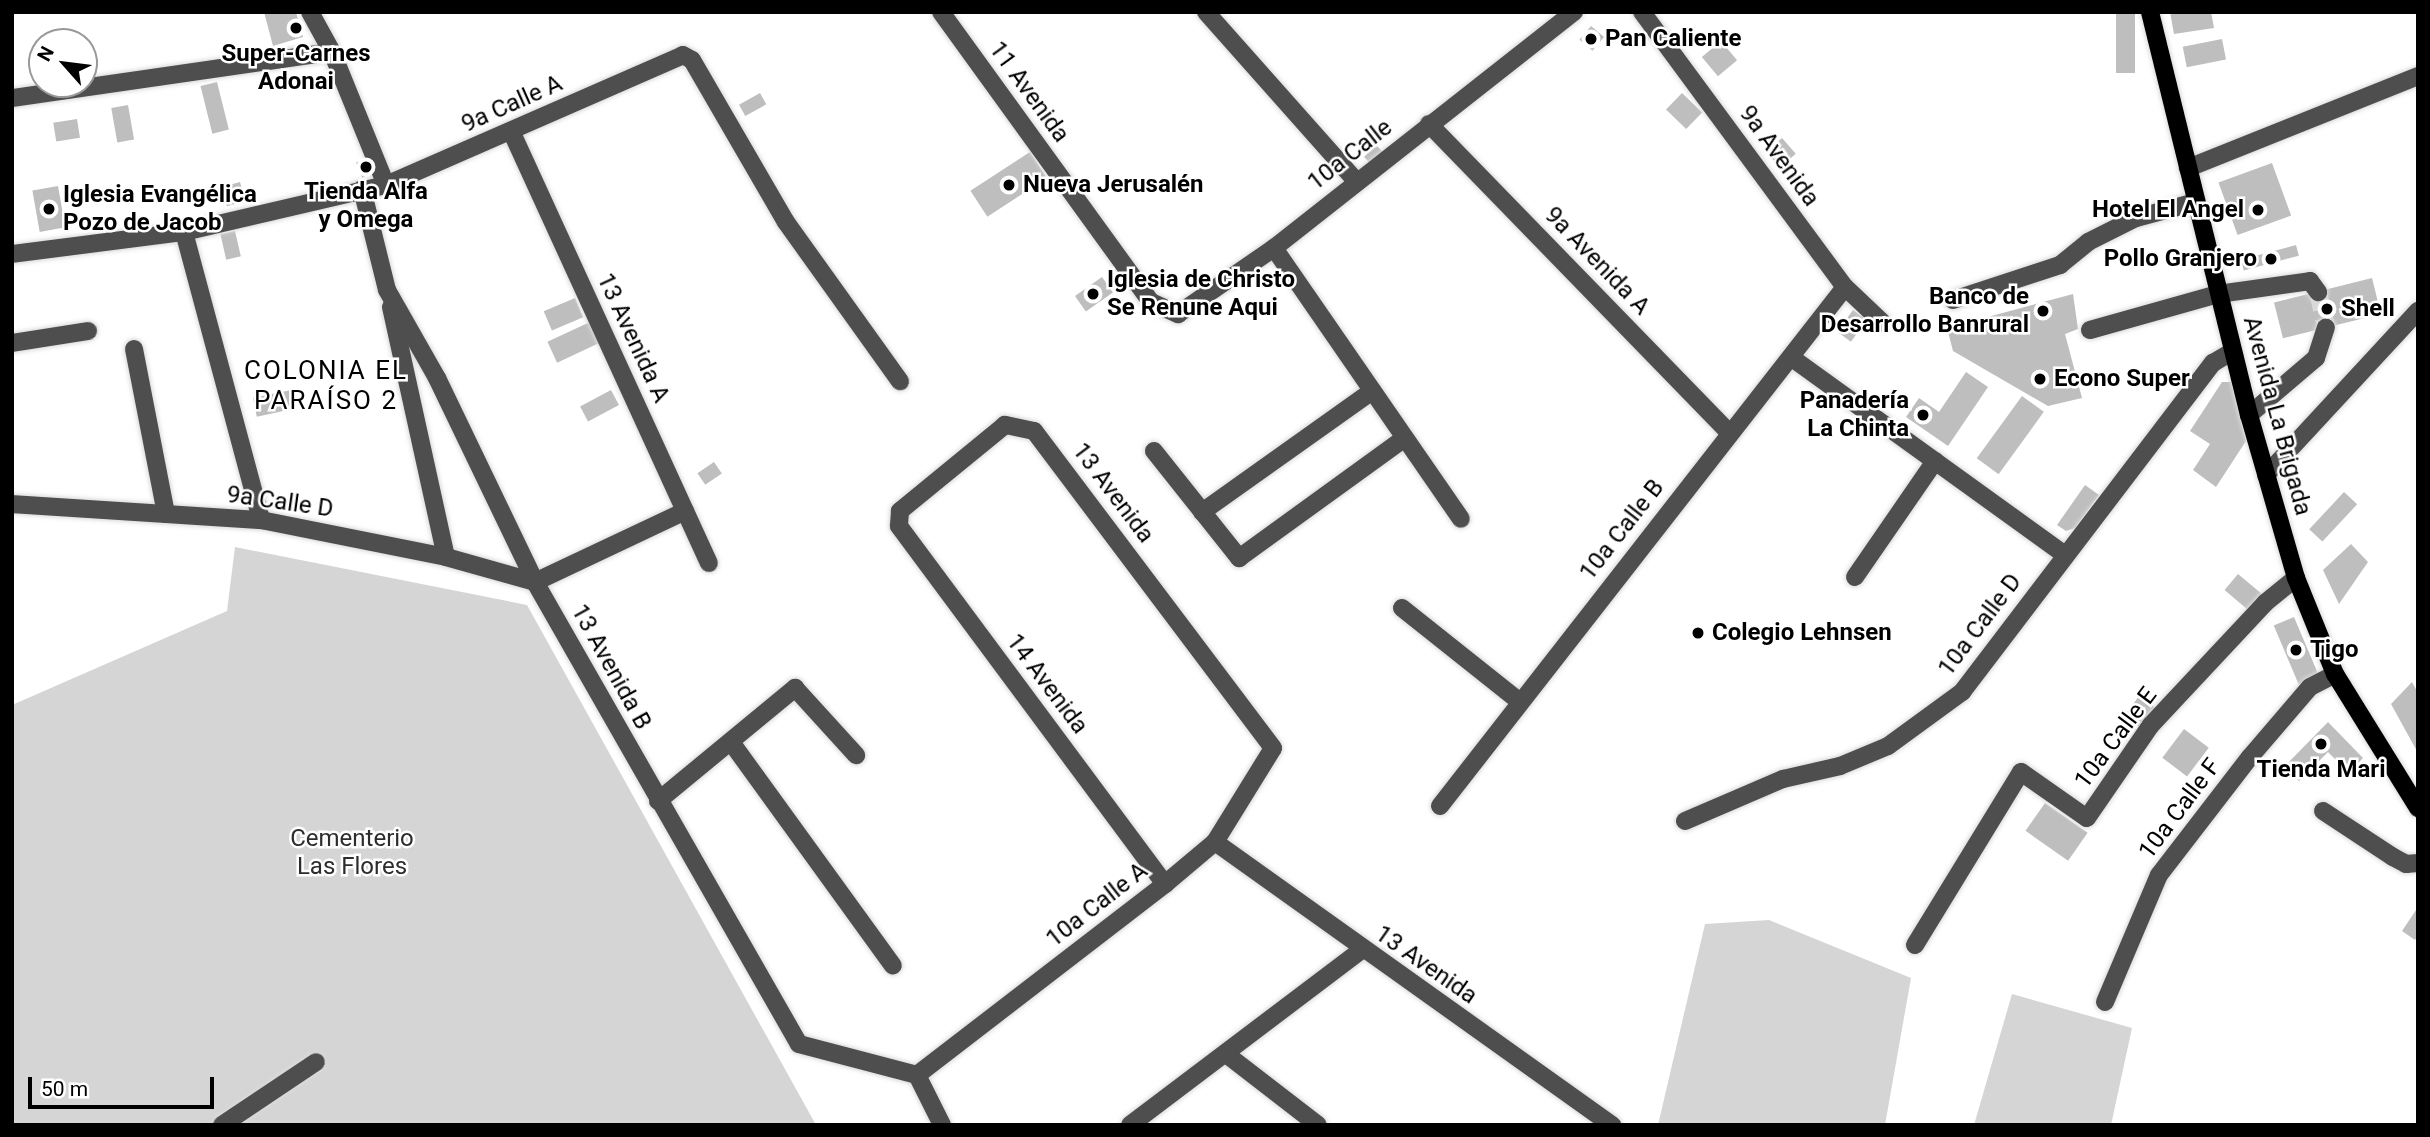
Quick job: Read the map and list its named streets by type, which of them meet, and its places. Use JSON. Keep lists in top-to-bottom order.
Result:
{
  "streets": {
    "main road": ["Avenida La Brigada"],
    "street": [
      "11 Avenida",
      "9a Calle A",
      "10a Calle",
      "9a Avenida",
      "9a Avenida A",
      "13 Avenida A",
      "13 Avenida",
      "9a Calle D",
      "10a Calle B",
      "10a Calle D",
      "13 Avenida B",
      "14 Avenida",
      "10a Calle E",
      "10a Calle F",
      "10a Calle A"
    ]
  },
  "crossings": [
    ["11 Avenida", "10a Calle"],
    ["9a Calle A", "13 Avenida A"],
    ["9a Calle A", "13 Avenida B"],
    ["10a Calle", "9a Avenida A"],
    ["9a Avenida", "10a Calle B"],
    ["9a Avenida A", "10a Calle B"],
    ["Avenida La Brigada", "10a Calle D"],
    ["Avenida La Brigada", "10a Calle E"],
    ["Avenida La Brigada", "10a Calle F"],
    ["13 Avenida", "14 Avenida"],
    ["13 Avenida", "10a Calle A"],
    ["9a Calle D", "13 Avenida B"],
    ["13 Avenida B", "10a Calle A"],
    ["14 Avenida", "10a Calle A"]
  ],
  "districts": ["COLONIA EL PARAÍSO 2"],
  "parks": ["Cementerio Las Flores"],
  "places": [
    "Super-Carnes Adonai",
    "Pan Caliente",
    "Tienda Alfa y Omega",
    "Nueva Jerusalén",
    "Iglesia Evangélica Pozo de Jacob",
    "Hotel El Angel",
    "Pollo Granjero",
    "Iglesia de Christo Se Renune Aqui",
    "Shell",
    "Banco de Desarrollo Banrural",
    "Econo Super",
    "Panadería La Chinta",
    "Colegio Lehnsen",
    "Tigo",
    "Tienda Mari"
  ],
  "scale_bar": "50 m",
  "north": "top left"
}
